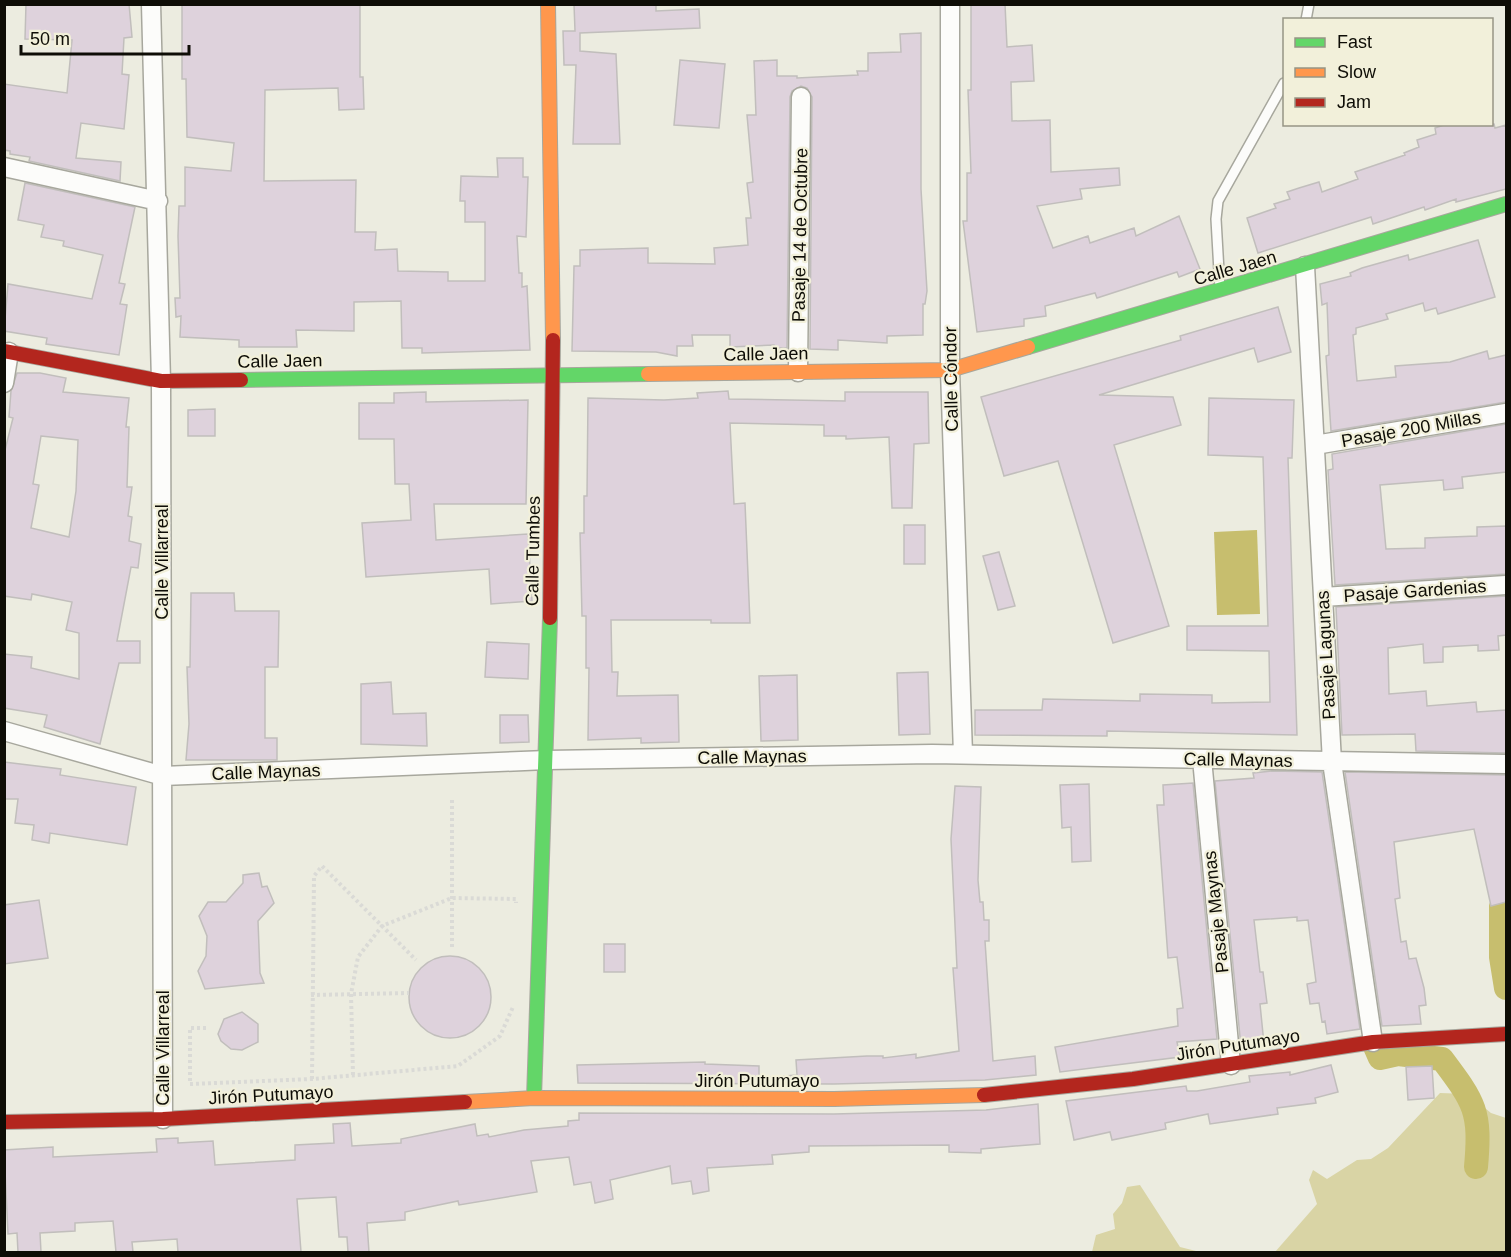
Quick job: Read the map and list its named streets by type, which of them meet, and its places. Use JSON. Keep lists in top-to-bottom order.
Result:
{
  "streets": {
    "street": [
      "Pasaje 14 de Octubre",
      "Calle Jaen",
      "Calle Cóndor",
      "Pasaje 200 Millas",
      "Calle Tumbes",
      "Calle Villarreal",
      "Pasaje Gardenias",
      "Pasaje Lagunas",
      "Calle Maynas",
      "Pasaje Maynas",
      "Jirón Putumayo"
    ]
  },
  "crossings": [
    ["Pasaje 14 de Octubre", "Calle Jaen"],
    ["Calle Jaen", "Calle Cóndor"],
    ["Calle Jaen", "Calle Tumbes"],
    ["Calle Jaen", "Calle Villarreal"],
    ["Calle Jaen", "Pasaje Lagunas"],
    ["Calle Cóndor", "Calle Maynas"],
    ["Pasaje 200 Millas", "Pasaje Lagunas"],
    ["Calle Tumbes", "Calle Maynas"],
    ["Calle Tumbes", "Jirón Putumayo"],
    ["Calle Villarreal", "Calle Maynas"],
    ["Calle Villarreal", "Jirón Putumayo"],
    ["Pasaje Gardenias", "Pasaje Lagunas"],
    ["Pasaje Lagunas", "Calle Maynas"],
    ["Pasaje Lagunas", "Jirón Putumayo"],
    ["Calle Maynas", "Pasaje Maynas"],
    ["Pasaje Maynas", "Jirón Putumayo"]
  ],
  "legend": ["Fast", "Slow", "Jam"],
  "scale_bar": "50 m"
}
